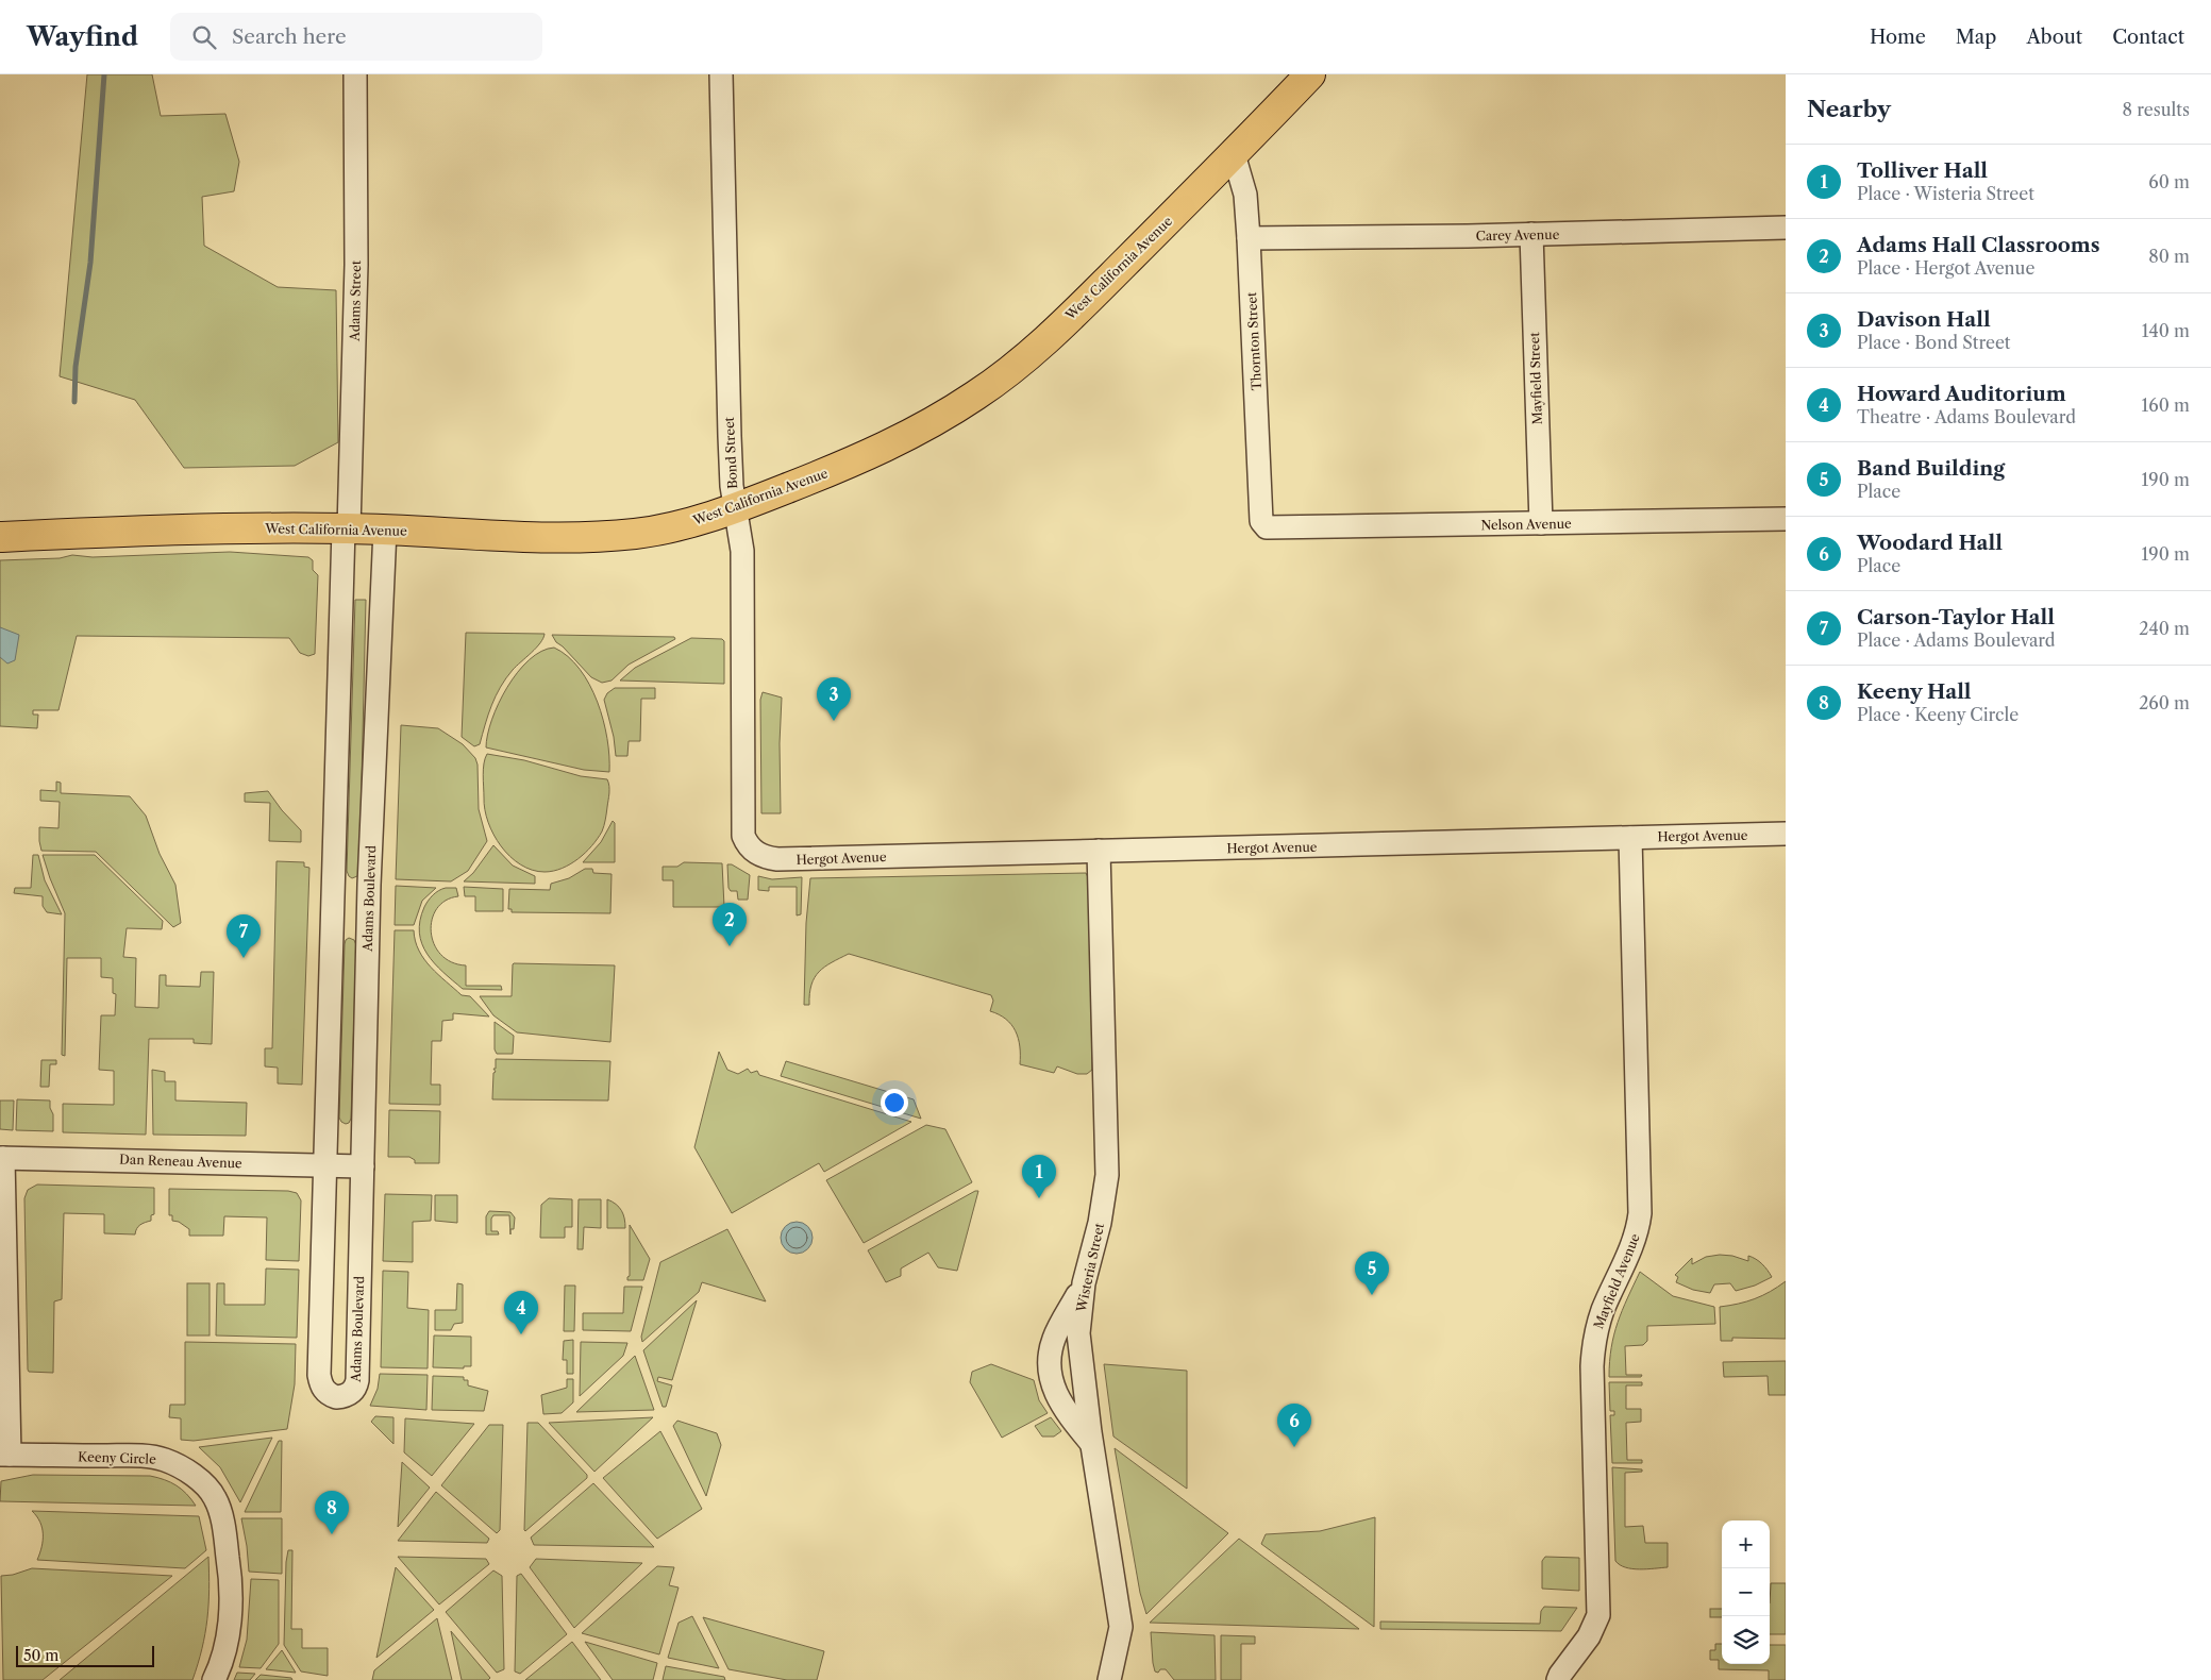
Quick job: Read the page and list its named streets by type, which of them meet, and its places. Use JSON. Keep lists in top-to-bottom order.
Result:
{
  "streets": {
    "main road": ["West California Avenue"],
    "street": [
      "Carey Avenue",
      "Adams Street",
      "Thornton Street",
      "Mayfield Street",
      "Bond Street",
      "Nelson Avenue",
      "Hergot Avenue",
      "Adams Boulevard",
      "Dan Reneau Avenue",
      "Wisteria Street",
      "Mayfield Avenue",
      "Keeny Circle"
    ]
  },
  "crossings": [
    ["Carey Avenue", "Thornton Street"],
    ["Carey Avenue", "Mayfield Street"],
    ["West California Avenue", "Adams Street"],
    ["West California Avenue", "Thornton Street"],
    ["West California Avenue", "Bond Street"],
    ["West California Avenue", "Adams Boulevard"],
    ["Adams Street", "Adams Boulevard"],
    ["Thornton Street", "Nelson Avenue"],
    ["Mayfield Street", "Nelson Avenue"],
    ["Bond Street", "Hergot Avenue"],
    ["Hergot Avenue", "Wisteria Street"],
    ["Hergot Avenue", "Mayfield Avenue"],
    ["Adams Boulevard", "Dan Reneau Avenue"]
  ],
  "scale_bar": "50 m",
  "page": {
    "header": "Wayfind",
    "search": "Search here",
    "nav": [
      "Home",
      "Map",
      "About",
      "Contact"
    ],
    "heading": ["Nearby", "8 results"],
    "list": [
      {
        "mark": "1",
        "name": "Tolliver Hall",
        "note": "Place · Wisteria Street",
        "value": "60 m"
      },
      {
        "mark": "2",
        "name": "Adams Hall Classrooms",
        "note": "Place · Hergot Avenue",
        "value": "80 m"
      },
      {
        "mark": "3",
        "name": "Davison Hall",
        "note": "Place · Bond Street",
        "value": "140 m"
      },
      {
        "mark": "4",
        "name": "Howard Auditorium",
        "note": "Theatre · Adams Boulevard",
        "value": "160 m"
      },
      {
        "mark": "5",
        "name": "Band Building",
        "note": "Place",
        "value": "190 m"
      },
      {
        "mark": "6",
        "name": "Woodard Hall",
        "note": "Place",
        "value": "190 m"
      },
      {
        "mark": "7",
        "name": "Carson-Taylor Hall",
        "note": "Place · Adams Boulevard",
        "value": "240 m"
      },
      {
        "mark": "8",
        "name": "Keeny Hall",
        "note": "Place · Keeny Circle",
        "value": "260 m"
      }
    ],
    "pins": [
      "3",
      "2",
      "7",
      "1",
      "5",
      "4",
      "6",
      "8"
    ],
    "map_buttons": ["+", "−"],
    "scale": "50 m"
  }
}
